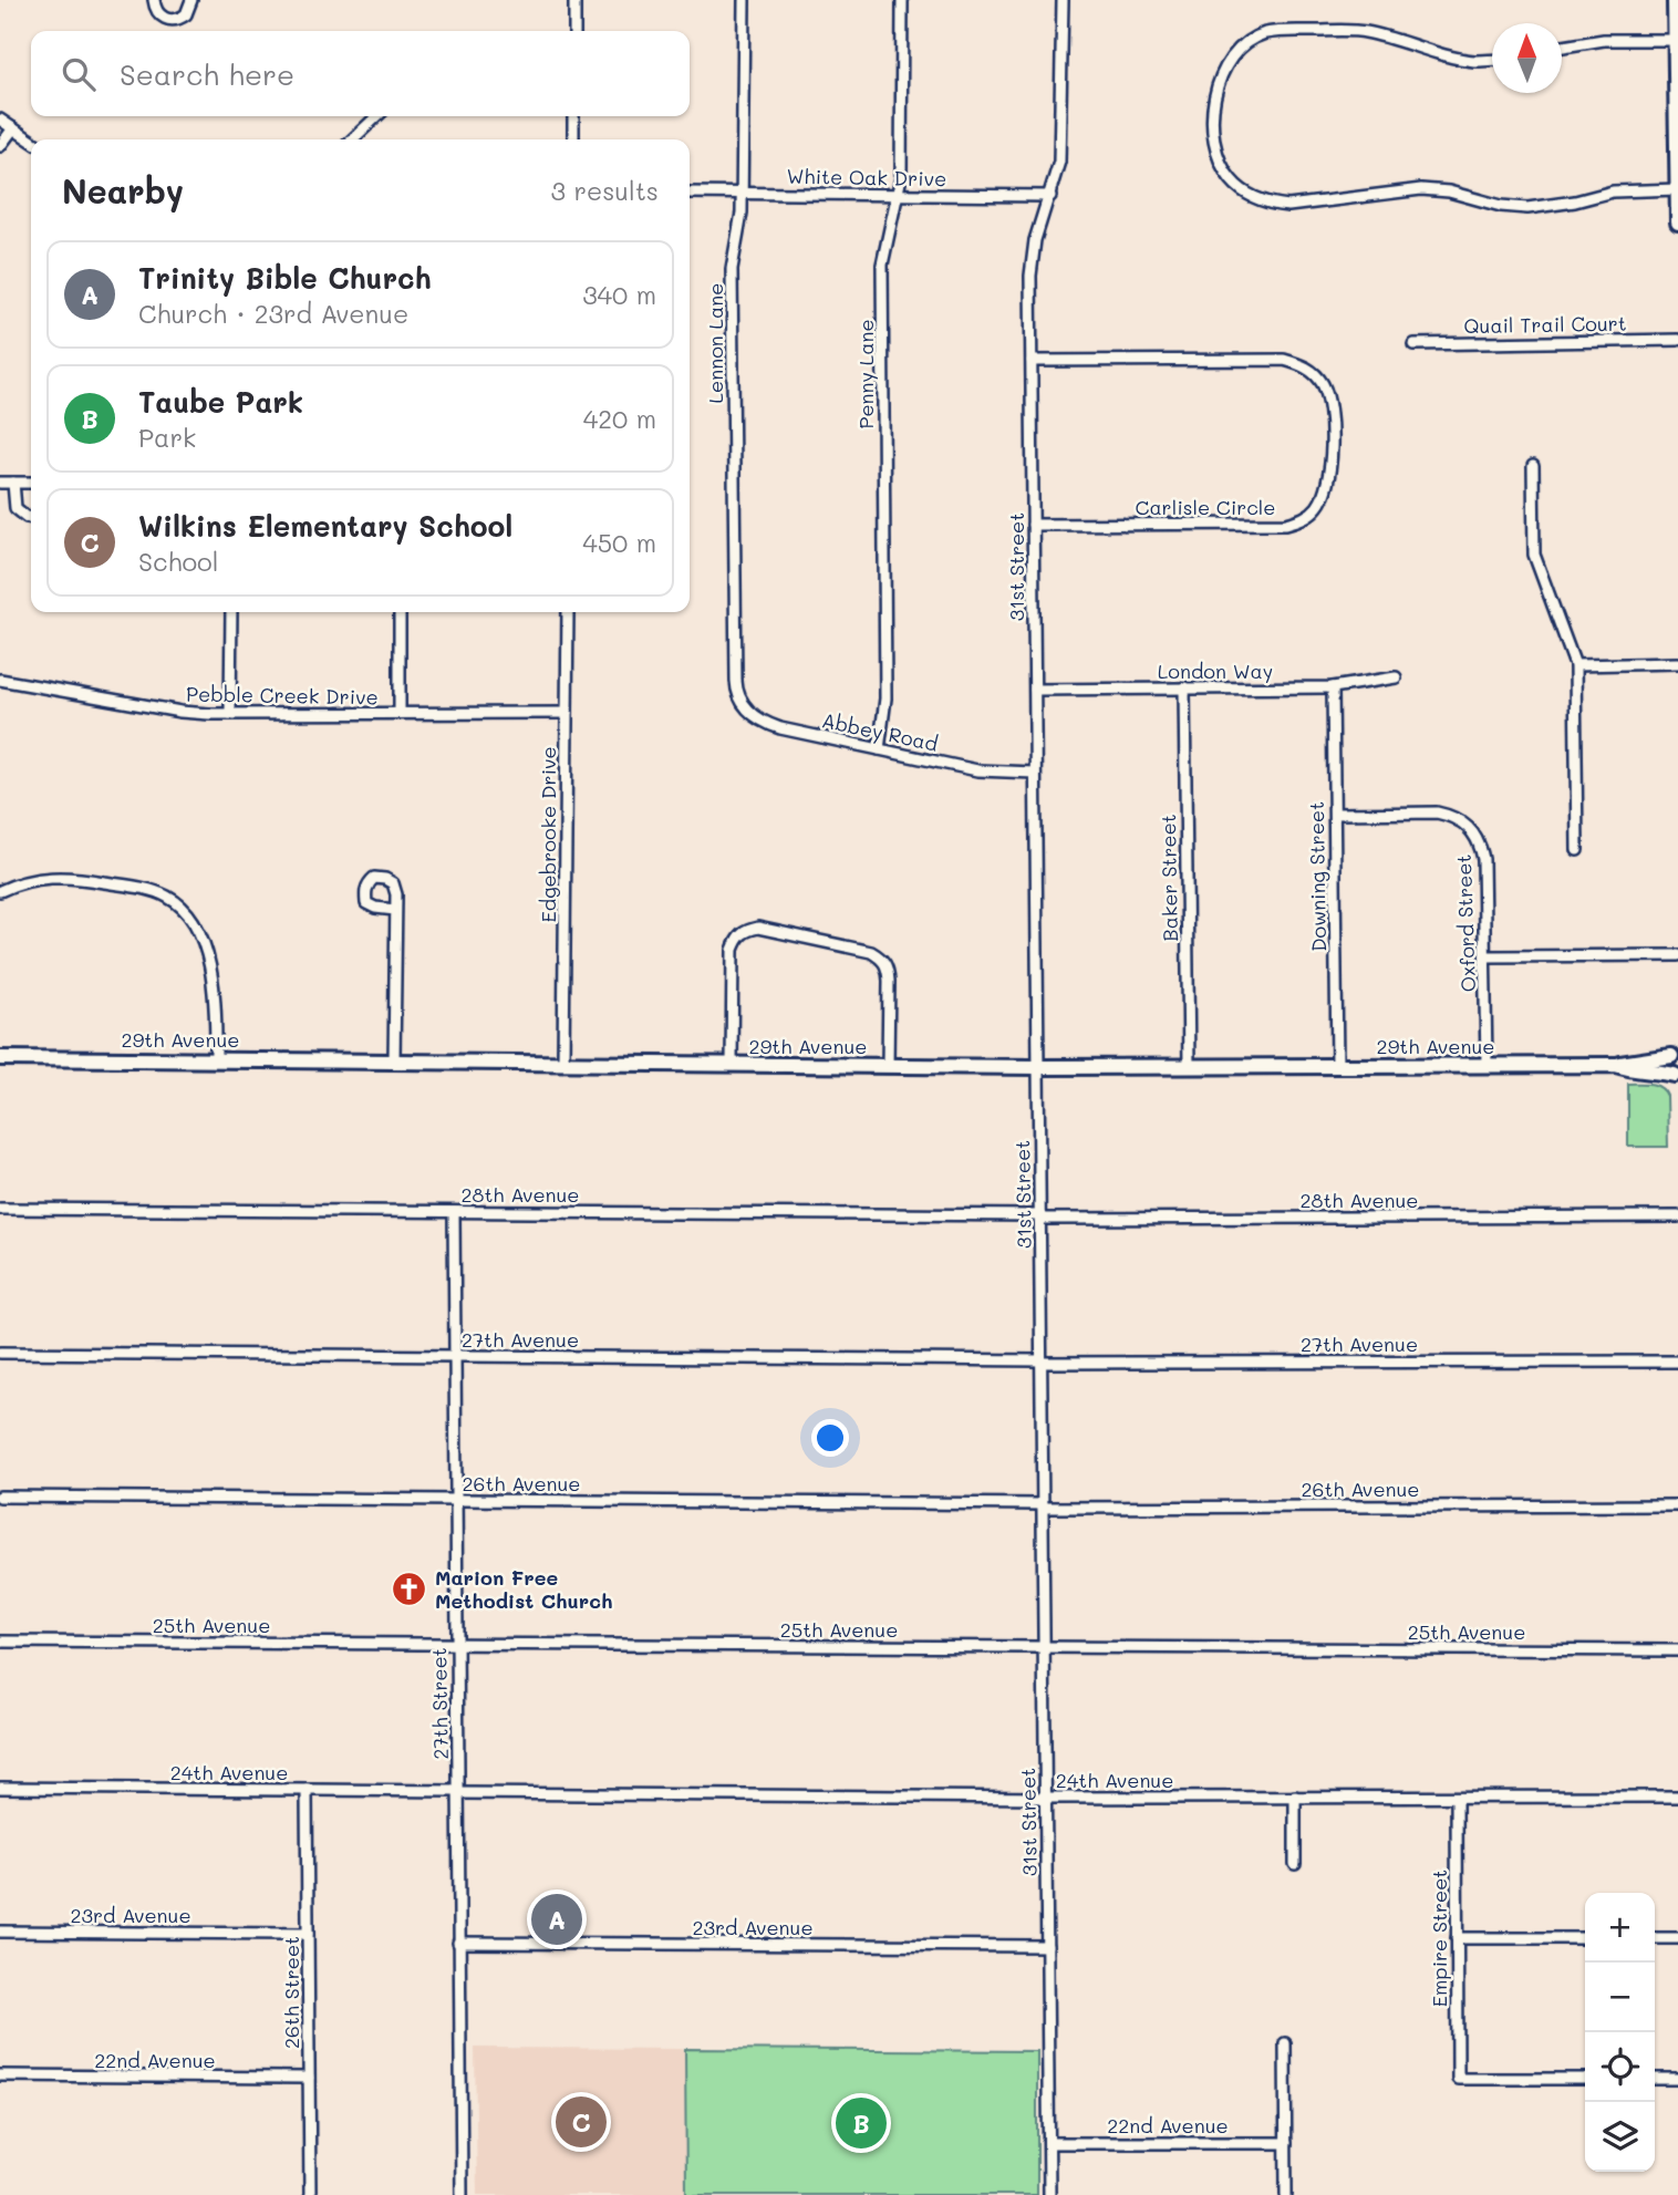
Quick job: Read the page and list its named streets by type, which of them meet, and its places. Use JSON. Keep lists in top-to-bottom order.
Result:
{
  "streets": {
    "street": [
      "White Oak Drive",
      "Quail Trail Court",
      "Lennon Lane",
      "Penny Lane",
      "Carlisle Circle",
      "31st Street",
      "London Way",
      "Pebble Creek Drive",
      "Abbey Road",
      "Edgebrooke Drive",
      "Downing Street",
      "Baker Street",
      "Oxford Street",
      "29th Avenue",
      "28th Avenue",
      "27th Avenue",
      "26th Avenue",
      "25th Avenue",
      "27th Street",
      "24th Avenue",
      "23rd Avenue",
      "Empire Street",
      "26th Street",
      "22nd Avenue"
    ]
  },
  "crossings": [
    ["White Oak Drive", "Lennon Lane"],
    ["White Oak Drive", "Penny Lane"],
    ["White Oak Drive", "31st Street"],
    ["Lennon Lane", "Abbey Road"],
    ["Penny Lane", "Abbey Road"],
    ["Carlisle Circle", "31st Street"],
    ["31st Street", "London Way"],
    ["31st Street", "Abbey Road"],
    ["31st Street", "29th Avenue"],
    ["31st Street", "28th Avenue"],
    ["31st Street", "27th Avenue"],
    ["31st Street", "26th Avenue"],
    ["31st Street", "25th Avenue"],
    ["31st Street", "24th Avenue"],
    ["31st Street", "23rd Avenue"],
    ["31st Street", "22nd Avenue"],
    ["London Way", "Downing Street"],
    ["London Way", "Baker Street"],
    ["Pebble Creek Drive", "Edgebrooke Drive"],
    ["Edgebrooke Drive", "29th Avenue"],
    ["Downing Street", "Oxford Street"],
    ["Downing Street", "29th Avenue"],
    ["Baker Street", "29th Avenue"],
    ["Oxford Street", "29th Avenue"],
    ["28th Avenue", "27th Street"],
    ["27th Avenue", "27th Street"],
    ["26th Avenue", "27th Street"],
    ["25th Avenue", "27th Street"],
    ["27th Street", "24th Avenue"],
    ["27th Street", "23rd Avenue"],
    ["24th Avenue", "Empire Street"],
    ["24th Avenue", "26th Street"],
    ["23rd Avenue", "26th Street"],
    ["26th Street", "22nd Avenue"]
  ],
  "places": {
    "church": ["Marion Free Methodist Church"]
  },
  "north": "top",
  "page": {
    "search": "Search here",
    "heading": ["Nearby", "3 results"],
    "list": [
      {
        "mark": "A",
        "name": "Trinity Bible Church",
        "note": "Church · 23rd Avenue",
        "value": "340 m"
      },
      {
        "mark": "B",
        "name": "Taube Park",
        "note": "Park",
        "value": "420 m"
      },
      {
        "mark": "C",
        "name": "Wilkins Elementary School",
        "note": "School",
        "value": "450 m"
      }
    ],
    "pins": ["A", "C", "B"],
    "map_buttons": ["+", "−"]
  }
}
